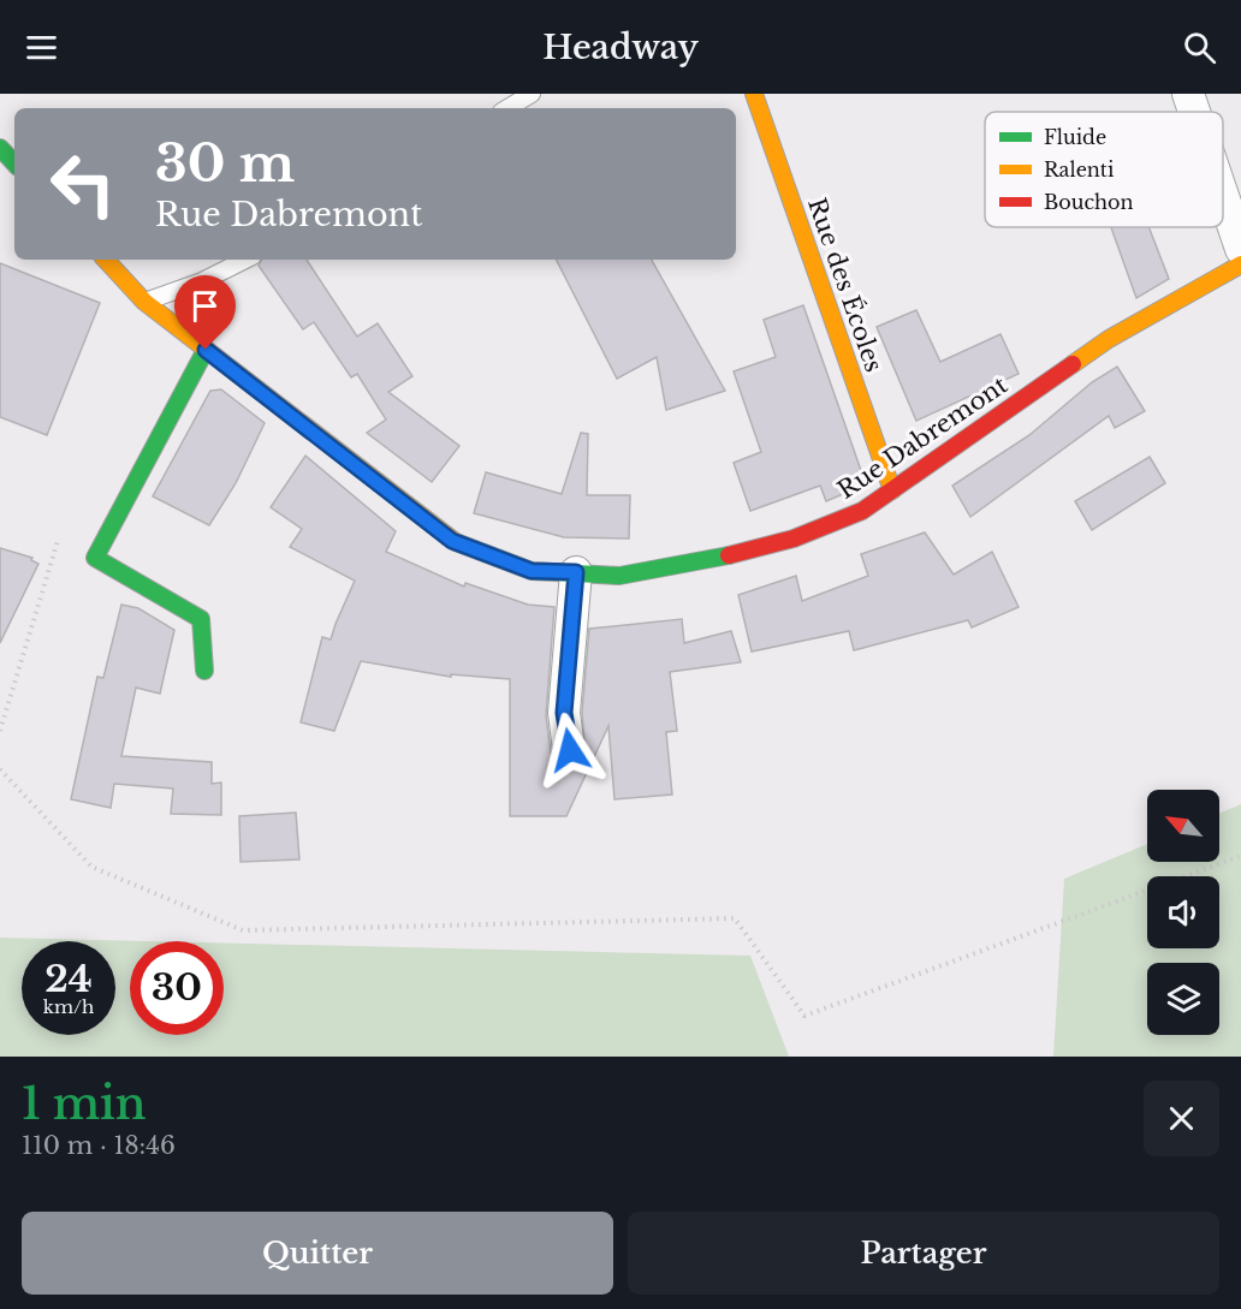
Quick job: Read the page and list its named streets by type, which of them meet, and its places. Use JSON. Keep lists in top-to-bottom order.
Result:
{
  "streets": {
    "street": ["Rue des Écoles", "Rue Dabremont"]
  },
  "crossings": [
    ["Rue des Écoles", "Rue Dabremont"]
  ],
  "legend": ["Fluide", "Ralenti", "Bouchon"],
  "north": "top left",
  "page": {
    "header": "Headway",
    "turn": ["30 m", "Rue Dabremont"],
    "speed": "24 km/h",
    "limit": "30",
    "heading": ["1 min", "110 m · 18:46"],
    "buttons": ["Quitter", "Partager"]
  }
}
